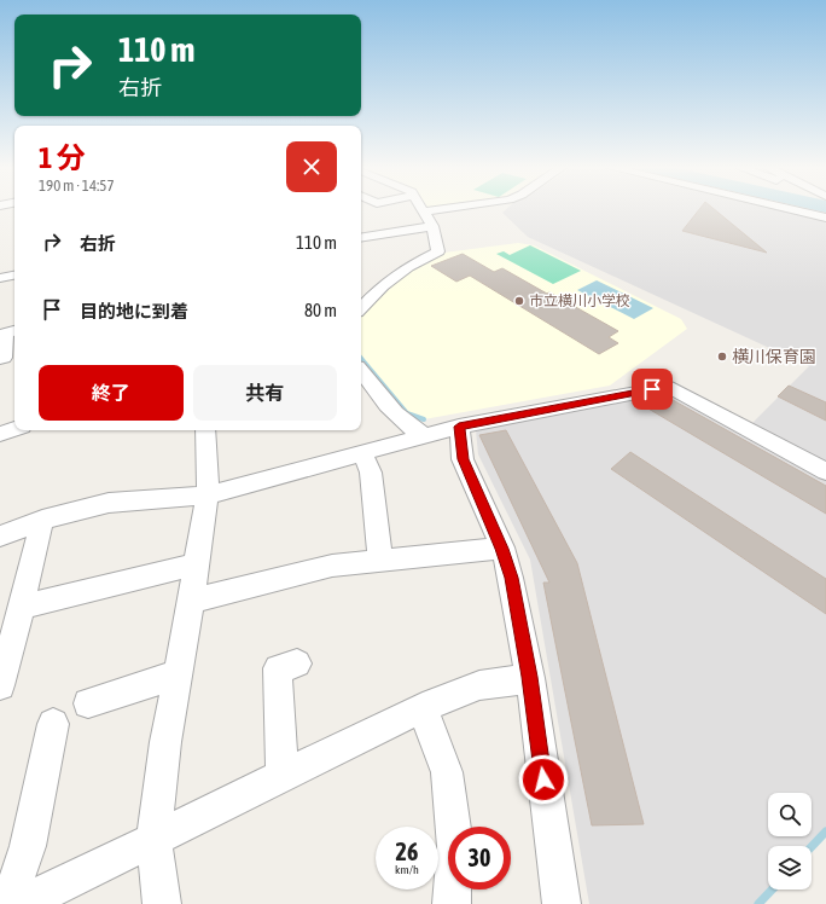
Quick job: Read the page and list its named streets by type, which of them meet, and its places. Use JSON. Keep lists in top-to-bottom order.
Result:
{
  "places": ["市立横川小学校", "横川保育園"],
  "page": {
    "turn": ["110 m", "右折"],
    "heading": ["1 分", "190 m · 14:57"],
    "list": [
      {
        "name": "右折",
        "value": "110 m"
      },
      {
        "name": "目的地に到着",
        "value": "80 m"
      }
    ],
    "buttons": ["終了", "共有"],
    "speed": "26 km/h",
    "limit": "30"
  }
}
